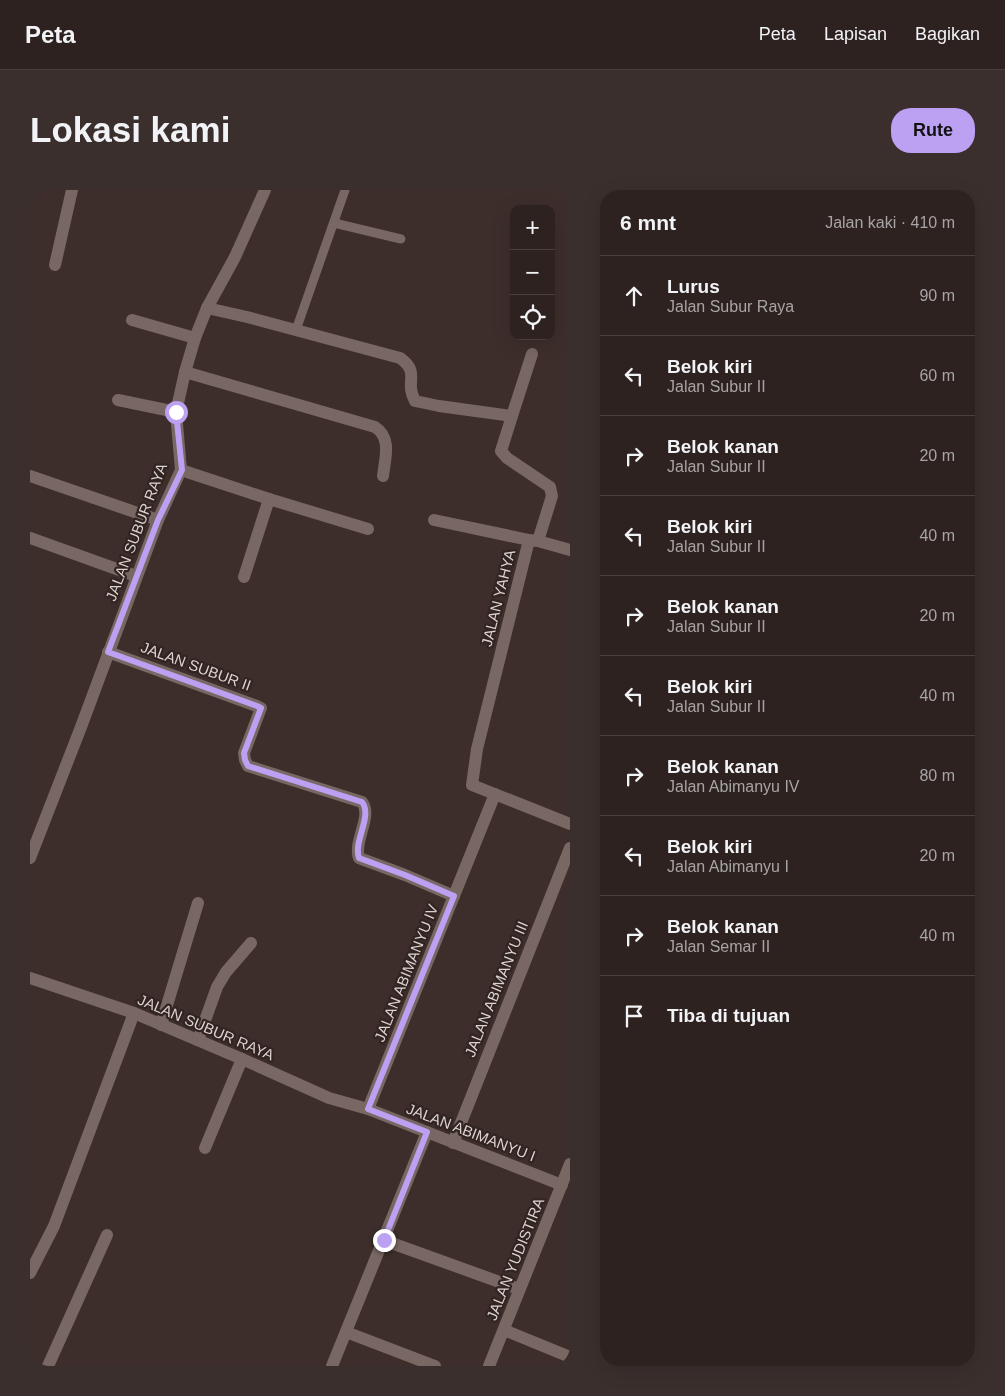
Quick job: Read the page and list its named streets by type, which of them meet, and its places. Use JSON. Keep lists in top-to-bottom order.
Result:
{
  "streets": {
    "street": [
      "JALAN SUBUR RAYA",
      "JALAN YAHYA",
      "JALAN SUBUR II",
      "JALAN ABIMANYU IV",
      "JALAN ABIMANYU III",
      "JALAN ABIMANYU I",
      "JALAN YUDISTIRA"
    ]
  },
  "crossings": [
    ["JALAN SUBUR RAYA", "JALAN SUBUR II"],
    ["JALAN SUBUR RAYA", "JALAN ABIMANYU IV"],
    ["JALAN SUBUR RAYA", "JALAN ABIMANYU I"],
    ["JALAN YAHYA", "JALAN ABIMANYU IV"],
    ["JALAN SUBUR II", "JALAN ABIMANYU IV"],
    ["JALAN ABIMANYU IV", "JALAN ABIMANYU I"],
    ["JALAN ABIMANYU III", "JALAN ABIMANYU I"],
    ["JALAN ABIMANYU I", "JALAN YUDISTIRA"]
  ],
  "page": {
    "header": "Peta",
    "nav": ["Peta", "Lapisan", "Bagikan"],
    "buttons": "Rute",
    "title": "Lokasi kami",
    "heading": ["6 mnt", "Jalan kaki · 410 m"],
    "map_buttons": ["+", "−"],
    "list": [
      ["Lurus", "Jalan Subur Raya", "90 m"],
      ["Belok kiri", "Jalan Subur II", "60 m"],
      ["Belok kanan", "Jalan Subur II", "20 m"],
      ["Belok kiri", "Jalan Subur II", "40 m"],
      ["Belok kanan", "Jalan Subur II", "20 m"],
      ["Belok kiri", "Jalan Subur II", "40 m"],
      ["Belok kanan", "Jalan Abimanyu IV", "80 m"],
      ["Belok kiri", "Jalan Abimanyu I", "20 m"],
      ["Belok kanan", "Jalan Semar II", "40 m"],
      "Tiba di tujuan"
    ]
  }
}
